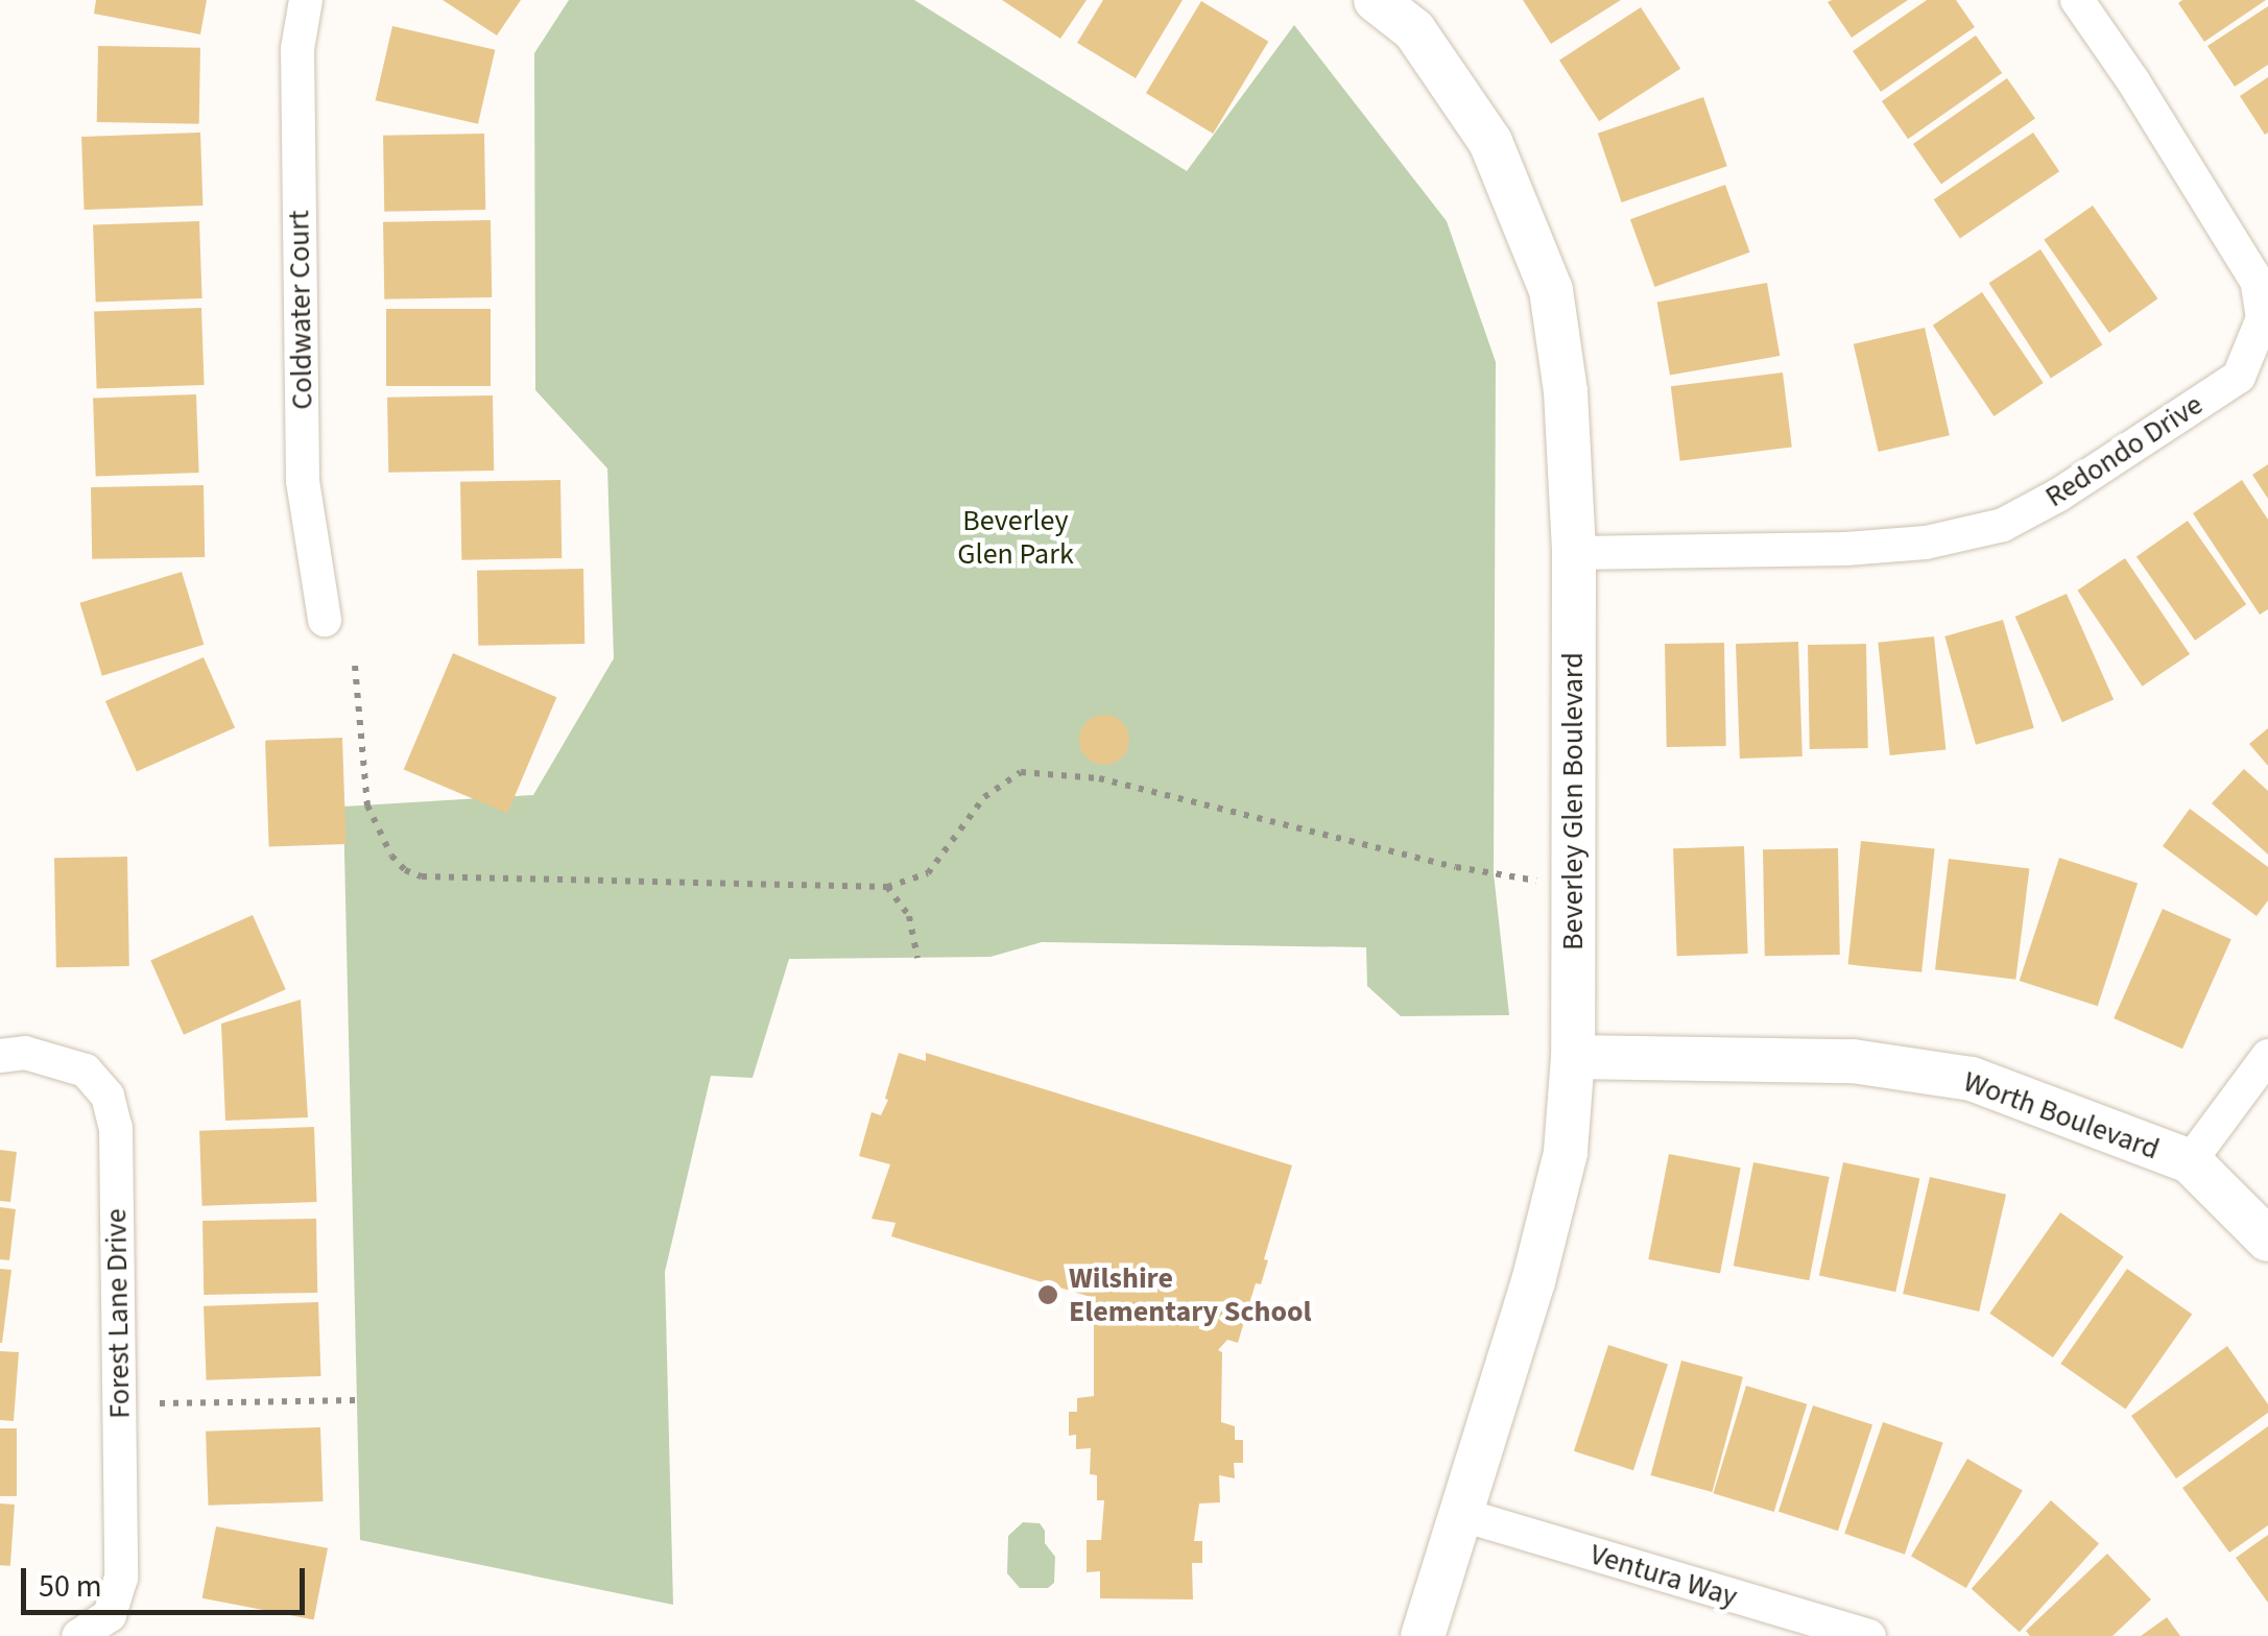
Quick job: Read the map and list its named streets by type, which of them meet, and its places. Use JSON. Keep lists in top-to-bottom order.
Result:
{
  "streets": {
    "street": [
      "Coldwater Court",
      "Redondo Drive",
      "Beverley Glen Boulevard",
      "Worth Boulevard",
      "Forest Lane Drive",
      "Ventura Way"
    ]
  },
  "crossings": [
    ["Redondo Drive", "Beverley Glen Boulevard"],
    ["Beverley Glen Boulevard", "Worth Boulevard"],
    ["Beverley Glen Boulevard", "Ventura Way"]
  ],
  "parks": ["Beverley Glen Park"],
  "places": ["Wilshire Elementary School"],
  "scale_bar": "50 m"
}
